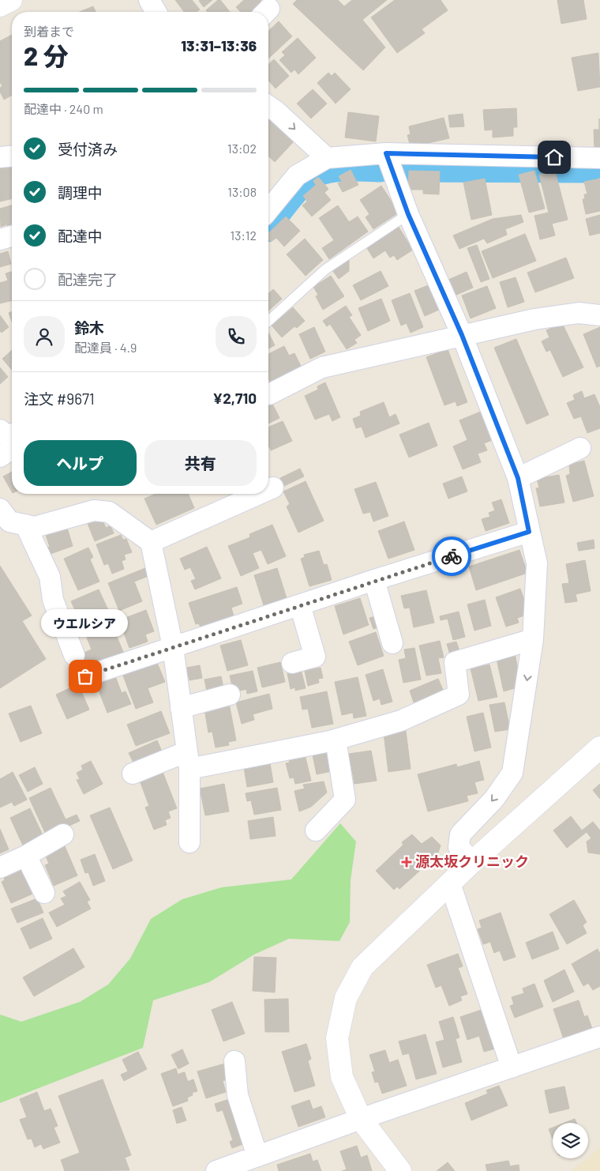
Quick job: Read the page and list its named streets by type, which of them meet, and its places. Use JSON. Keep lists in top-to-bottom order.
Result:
{
  "places": {
    "other": ["ウエルシア"],
    "health": ["源太坂クリニック"]
  },
  "page": {
    "heading": ["2 分", "到着まで", "13:31–13:36"],
    "panel": [
      "鈴木",
      "配達員 · 4.9",
      "注文 #9671",
      "¥2,710"
    ],
    "bar": "配達中 · 240 m",
    "list": [
      ["受付済み", "13:02"],
      ["調理中", "13:08"],
      ["配達中", "13:12"],
      "配達完了"
    ],
    "buttons": ["ヘルプ", "共有"],
    "bubble": "ウエルシア"
  }
}
